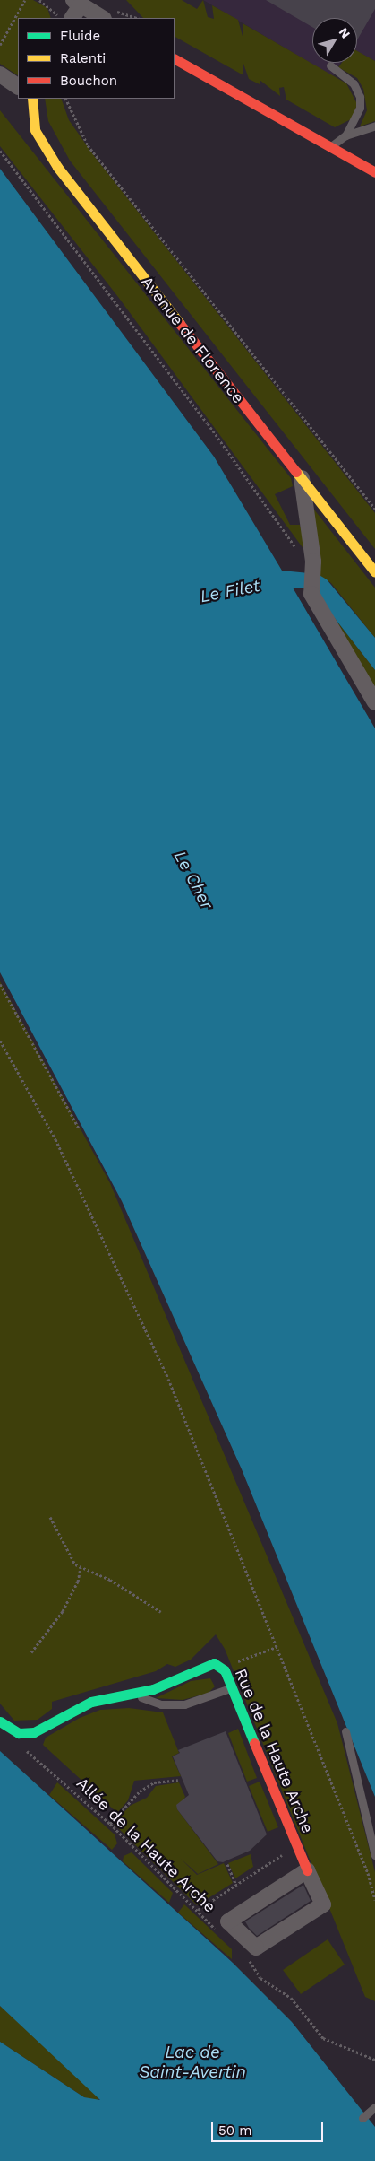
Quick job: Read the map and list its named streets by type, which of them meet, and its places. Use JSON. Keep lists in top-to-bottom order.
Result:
{
  "streets": {
    "street": ["Avenue de Florence", "Rue de la Haute Arche"],
    "path": ["Allée de la Haute Arche"]
  },
  "water": ["Le Filet", "Le Cher", "Lac de Saint-Avertin"],
  "legend": ["Fluide", "Ralenti", "Bouchon"],
  "scale_bar": "50 m",
  "north": "top right"
}
